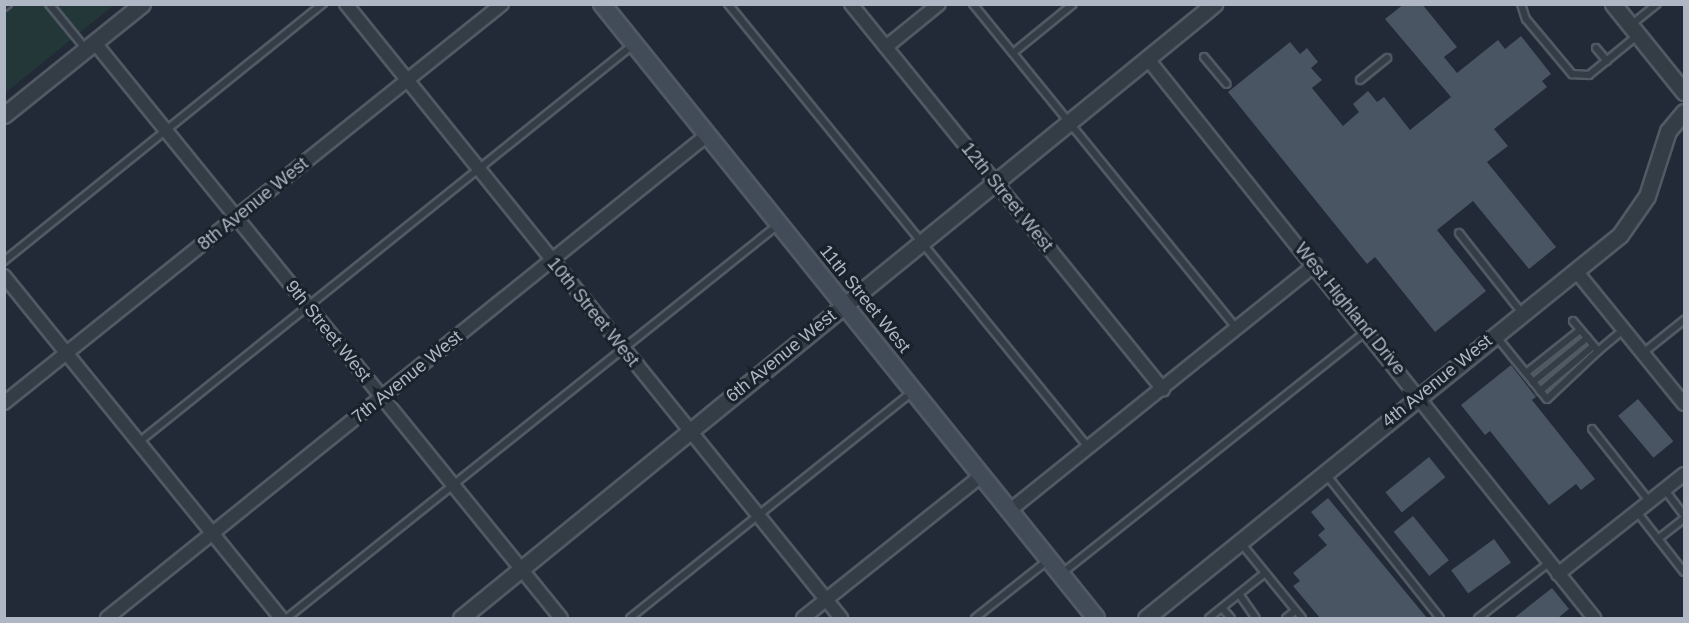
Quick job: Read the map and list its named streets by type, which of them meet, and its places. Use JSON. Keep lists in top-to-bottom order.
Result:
{
  "streets": {
    "main road": ["11th Street West"],
    "street": [
      "12th Street West",
      "8th Avenue West",
      "West Highland Drive",
      "10th Street West",
      "9th Street West",
      "6th Avenue West",
      "7th Avenue West",
      "4th Avenue West"
    ]
  },
  "crossings": [
    ["12th Street West", "6th Avenue West"],
    ["8th Avenue West", "10th Street West"],
    ["8th Avenue West", "9th Street West"],
    ["11th Street West", "6th Avenue West"],
    ["11th Street West", "7th Avenue West"],
    ["West Highland Drive", "6th Avenue West"],
    ["West Highland Drive", "4th Avenue West"],
    ["10th Street West", "6th Avenue West"],
    ["10th Street West", "7th Avenue West"],
    ["9th Street West", "6th Avenue West"],
    ["9th Street West", "7th Avenue West"]
  ]
}
